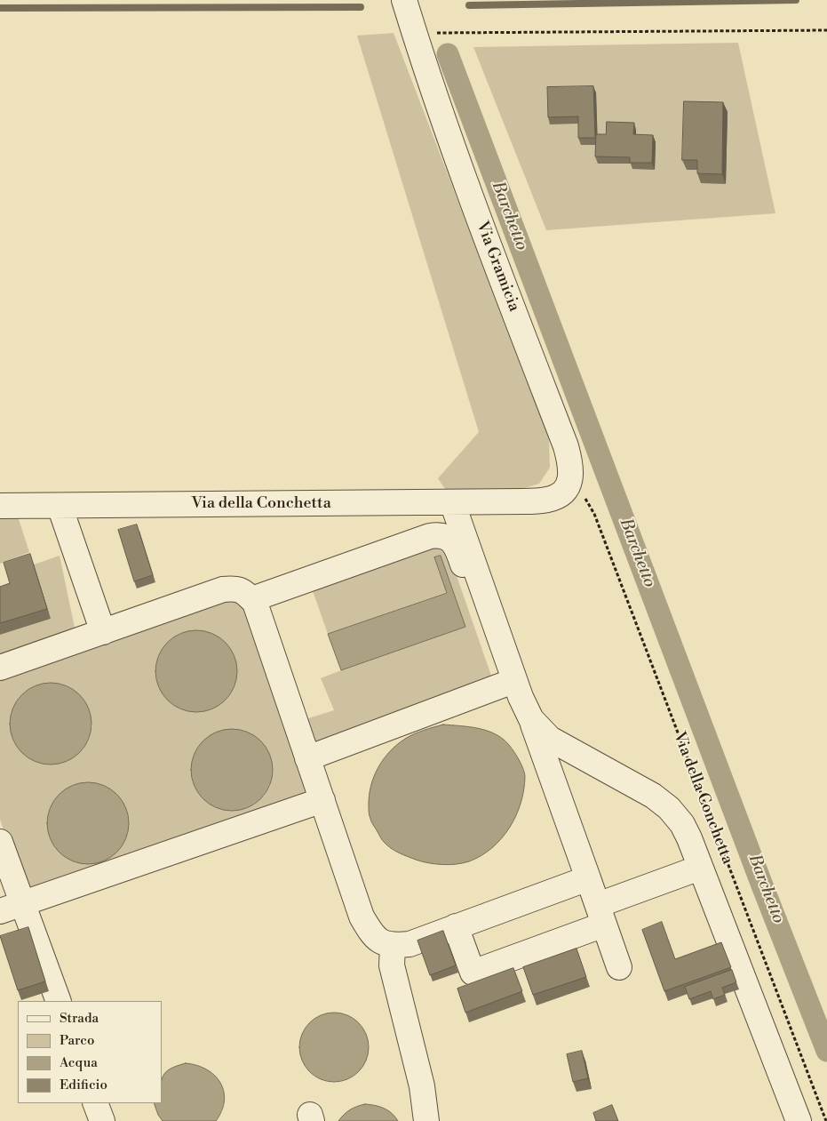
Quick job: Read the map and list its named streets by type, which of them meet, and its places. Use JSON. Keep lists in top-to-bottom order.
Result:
{
  "streets": {
    "street": ["Via Gramicia", "Via della Conchetta"]
  },
  "crossings": [
    ["Via Gramicia", "Via della Conchetta"]
  ],
  "water": ["Barchetto"],
  "legend": [
    "Strada",
    "Parco",
    "Acqua",
    "Edificio"
  ]
}
